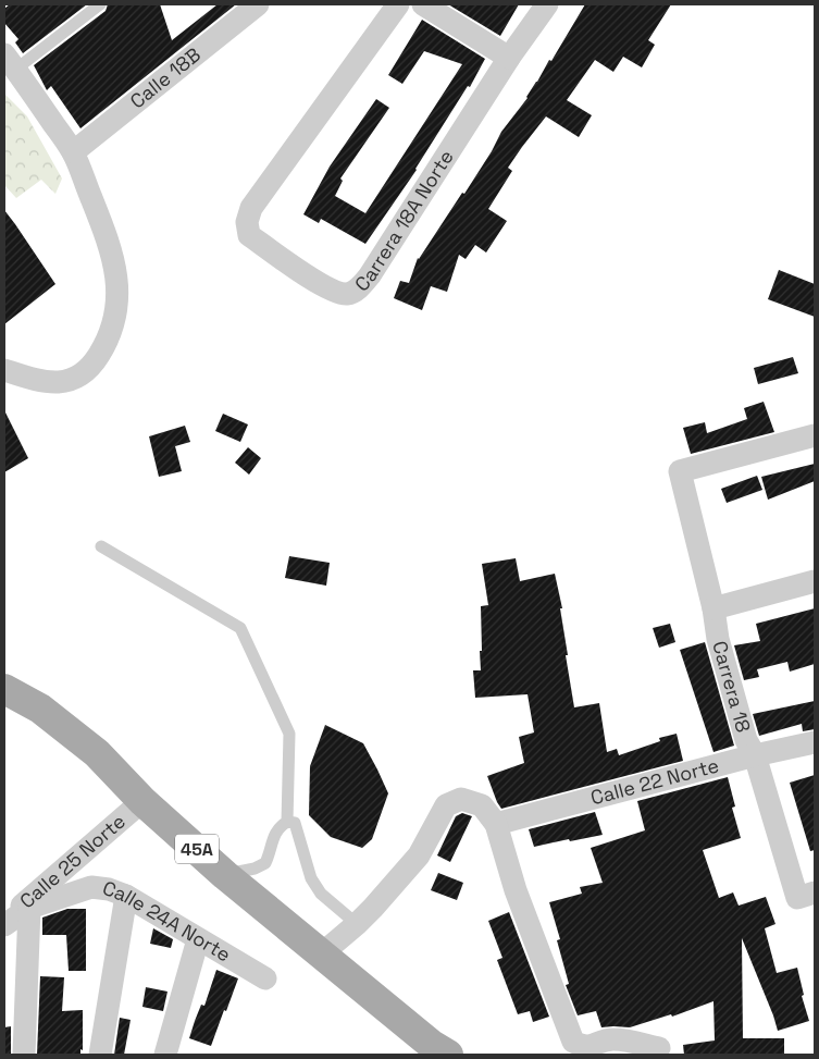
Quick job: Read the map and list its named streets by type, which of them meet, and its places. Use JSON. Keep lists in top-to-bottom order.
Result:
{
  "streets": {
    "main road": ["45A"],
    "street": [
      "Calle 18B",
      "Carrera 18A Norte",
      "Carrera 18",
      "Calle 22 Norte",
      "Calle 25 Norte",
      "Calle 24A Norte"
    ]
  },
  "crossings": [
    ["Carrera 18", "Calle 22 Norte"],
    ["45A", "Calle 25 Norte"],
    ["Calle 25 Norte", "Calle 24A Norte"]
  ]
}
